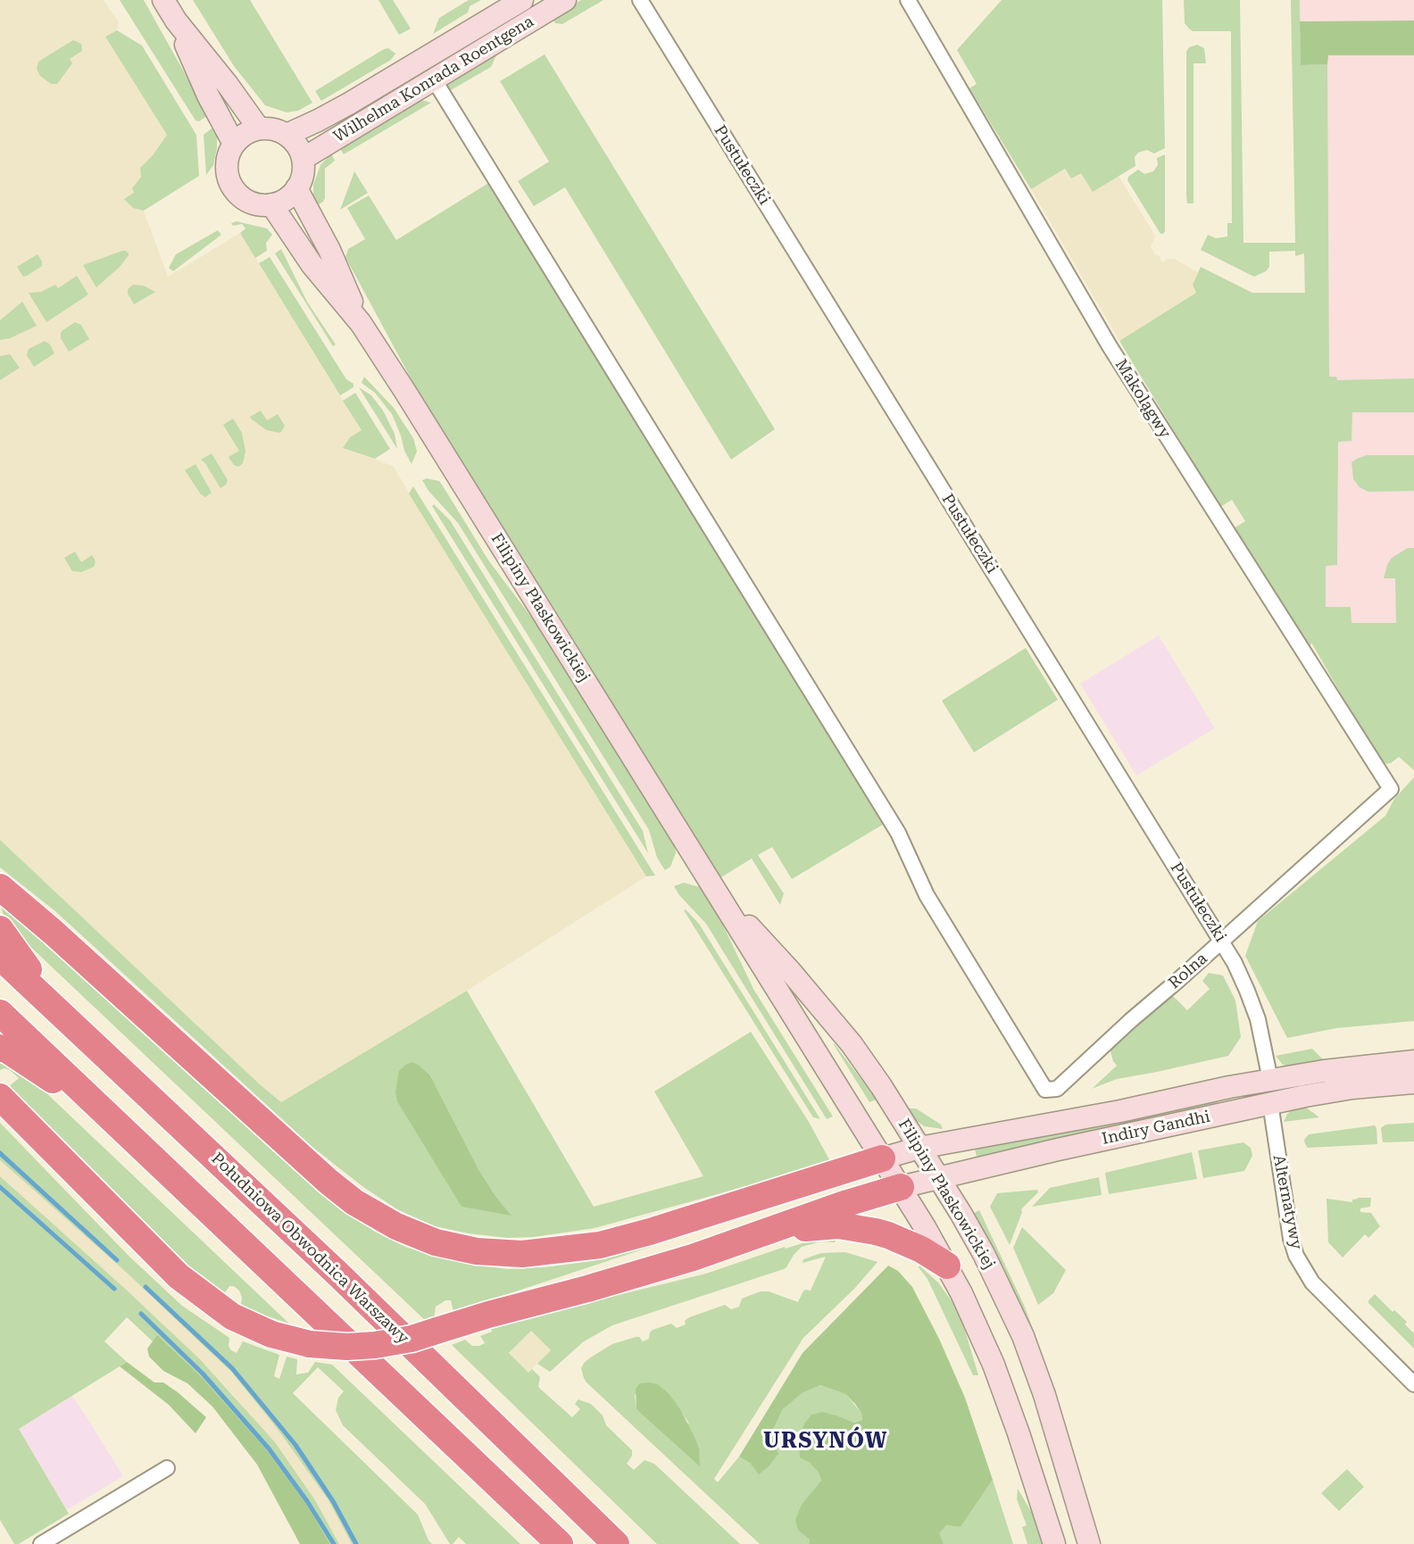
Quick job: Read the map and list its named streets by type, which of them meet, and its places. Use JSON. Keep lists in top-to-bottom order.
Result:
{
  "streets": {
    "highway": ["Południowa Obwodnica Warszawy"],
    "main road": ["Wilhelma Konrada Roentgena", "Filipiny Płaskowickiej", "Indiry Gandhi"],
    "street": [
      "Pustułeczki",
      "Makolągwy",
      "Rolna",
      "Alternatywy"
    ]
  },
  "crossings": [
    ["Wilhelma Konrada Roentgena", "Filipiny Płaskowickiej"],
    ["Wilhelma Konrada Roentgena", "Rolna"],
    ["Pustułeczki", "Rolna"],
    ["Pustułeczki", "Indiry Gandhi"],
    ["Makolągwy", "Rolna"],
    ["Filipiny Płaskowickiej", "Indiry Gandhi"],
    ["Indiry Gandhi", "Alternatywy"]
  ],
  "districts": ["URSYNÓW"]
}
